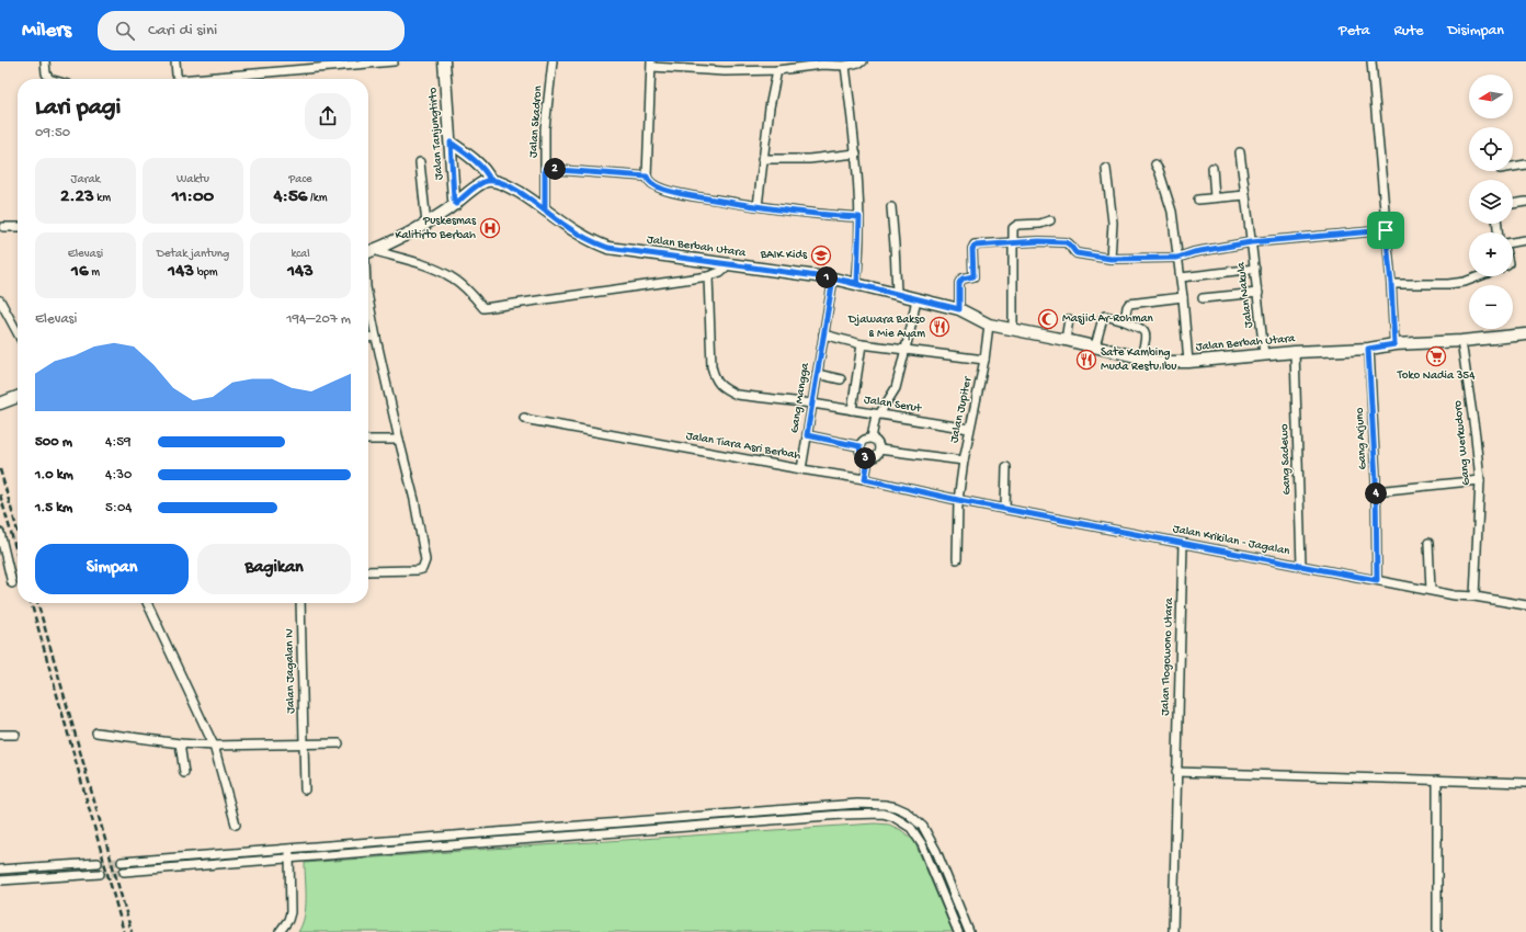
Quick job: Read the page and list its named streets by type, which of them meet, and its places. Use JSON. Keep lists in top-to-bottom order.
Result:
{
  "streets": {
    "main road": ["Jalan Tanjungtirto", "Jalan Berbah Utara"],
    "street": [
      "Jalan Skadron",
      "Jalan Nakula",
      "Gang Mangga",
      "Jalan Serut",
      "Jalan Jupiter",
      "Gang Arjuno",
      "Gang Werkudoro",
      "Jalan Tiara Asri Berbah",
      "Gang Sadewo",
      "Jalan Krikilan - Jagalan",
      "Jalan Tlogowono Utara",
      "Jalan Jagalan IV"
    ]
  },
  "crossings": [
    ["Jalan Skadron", "Jalan Berbah Utara"],
    ["Jalan Berbah Utara", "Jalan Nakula"],
    ["Jalan Berbah Utara", "Gang Mangga"],
    ["Jalan Berbah Utara", "Jalan Jupiter"],
    ["Jalan Berbah Utara", "Gang Arjuno"],
    ["Jalan Berbah Utara", "Gang Werkudoro"],
    ["Jalan Berbah Utara", "Gang Sadewo"],
    ["Gang Mangga", "Jalan Serut"],
    ["Gang Mangga", "Jalan Tiara Asri Berbah"],
    ["Jalan Serut", "Jalan Jupiter"],
    ["Jalan Jupiter", "Jalan Tiara Asri Berbah"],
    ["Jalan Jupiter", "Jalan Krikilan - Jagalan"],
    ["Gang Arjuno", "Jalan Krikilan - Jagalan"],
    ["Gang Werkudoro", "Jalan Krikilan - Jagalan"],
    ["Jalan Tiara Asri Berbah", "Jalan Krikilan - Jagalan"],
    ["Gang Sadewo", "Jalan Krikilan - Jagalan"],
    ["Jalan Krikilan - Jagalan", "Jalan Tlogowono Utara"]
  ],
  "places": {
    "hospital": ["Puskesmas Kalitirto Berbah"],
    "school or university": ["BAIK Kids"],
    "mosque": ["Masjid Ar-Rohman"],
    "restaurant": ["Djawara Bakso & Mie Ayam", "Sate Kambing Muda Restu Ibu"],
    "supermarket": ["Toko Nadia 354"]
  },
  "north": "left",
  "page": {
    "header": "Milers",
    "search": "Cari di sini",
    "nav": ["Peta", "Rute", "Disimpan"],
    "map_buttons": ["+", "−"],
    "heading": ["Lari pagi", "09:50"],
    "stats": [
      ["Jarak", "2.23 km"],
      ["Waktu", "11:00"],
      ["Pace", "4:56 /km"],
      ["Elevasi", "16 m"],
      ["Detak jantung", "143 bpm"],
      ["kcal", "143"]
    ],
    "pins": [
      "2",
      "1",
      "3",
      "4"
    ],
    "chart": ["Elevasi", "194–207 m"],
    "list": [
      {
        "name": "500 m",
        "note": "4:59"
      },
      {
        "name": "1.0 km",
        "note": "4:30"
      },
      {
        "name": "1.5 km",
        "note": "5:04"
      }
    ],
    "buttons": ["Simpan", "Bagikan"]
  }
}
